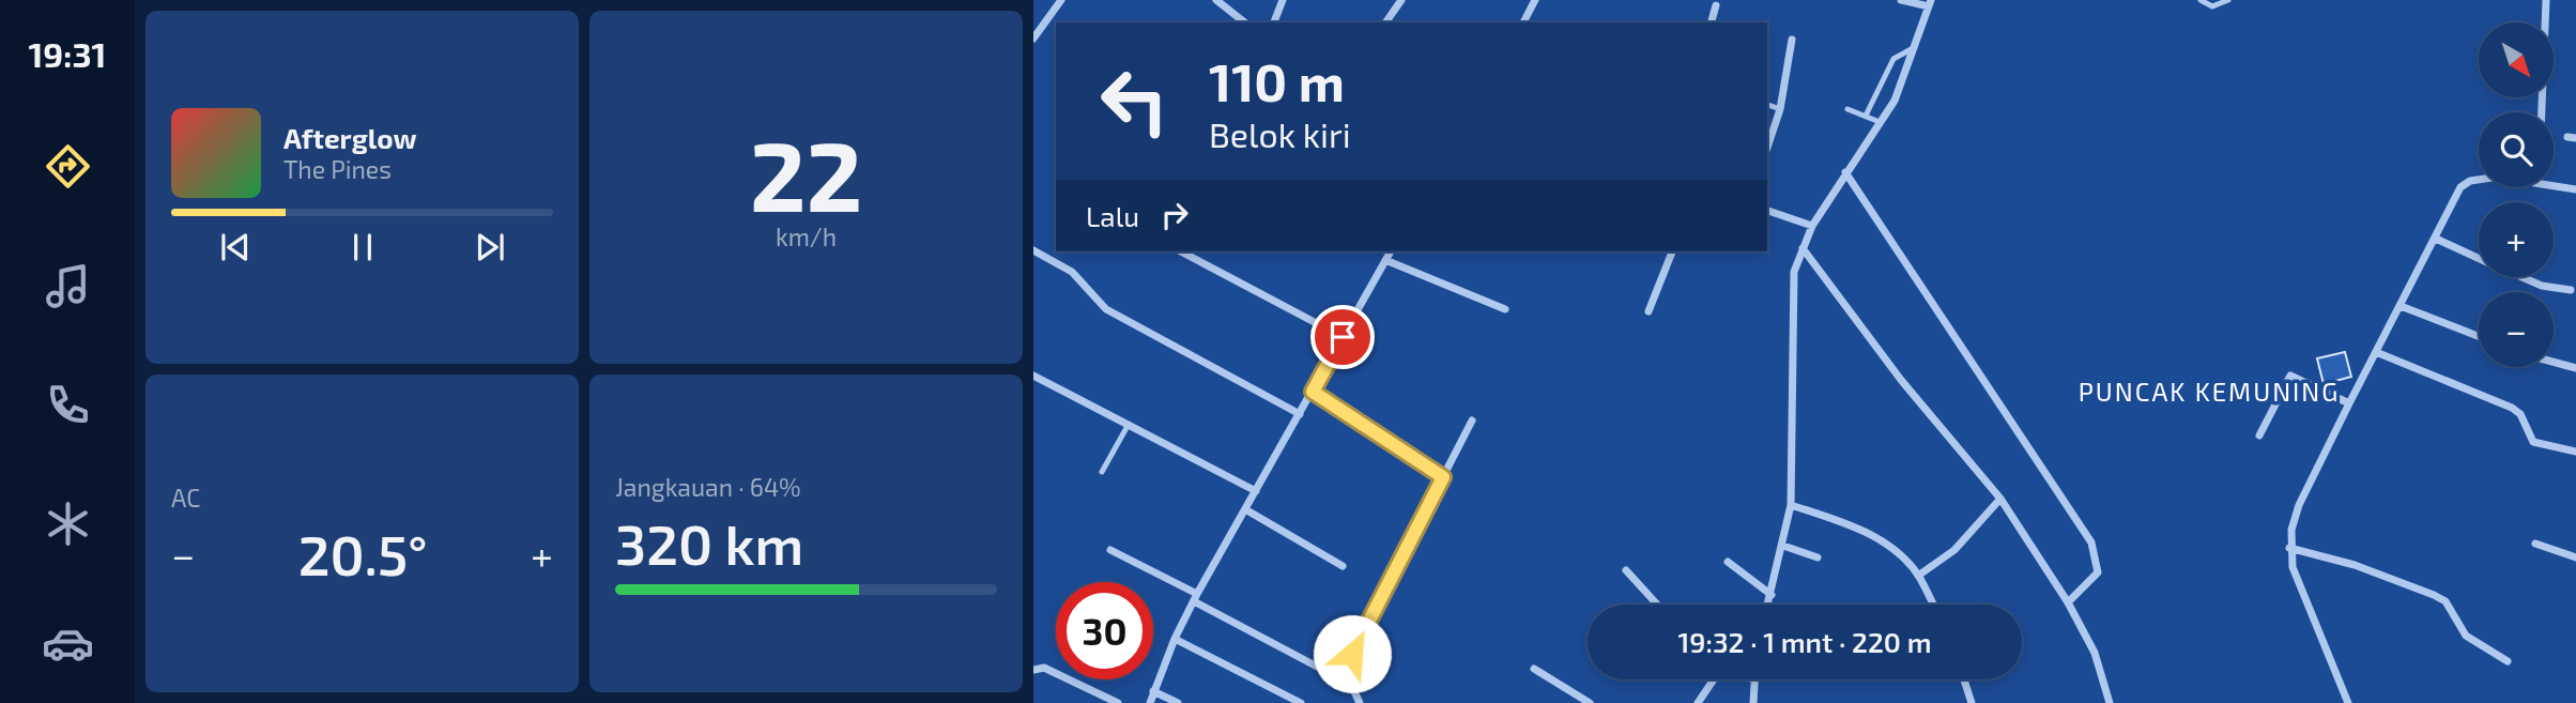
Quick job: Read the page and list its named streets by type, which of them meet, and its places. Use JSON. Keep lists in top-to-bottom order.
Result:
{
  "districts": ["PUNCAK KEMUNING"],
  "north": "bottom right",
  "page": {
    "tabs": "19:31",
    "tile": [
      ["22", "km/h"],
      "AC",
      ["Jangkauan · 64%", "320 km"]
    ],
    "map_buttons": ["+", "−"],
    "turn": ["110 m", "Belok kiri"],
    "song": ["Afterglow", "The Pines"],
    "then": "Lalu",
    "heat": ["−", "20.5°", "+"],
    "limit": "30",
    "trip": "19:32 · 1 mnt · 220 m"
  }
}
